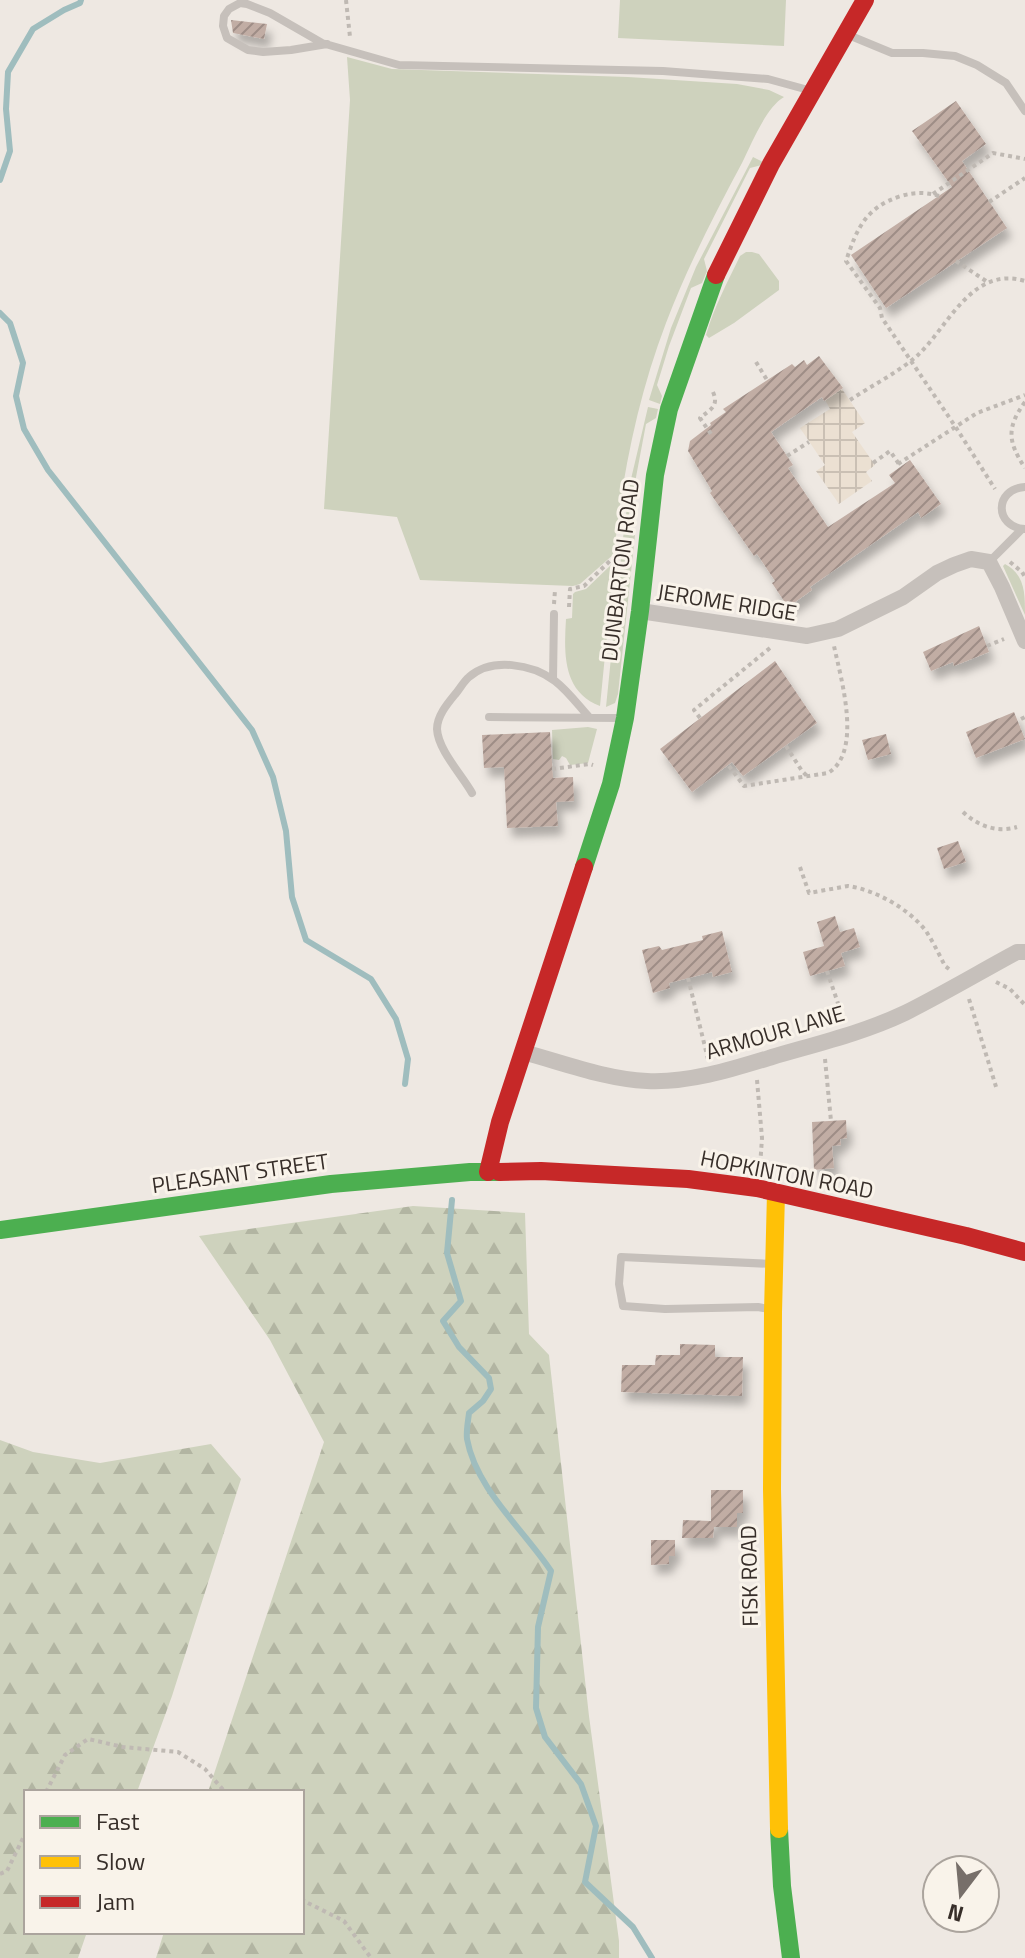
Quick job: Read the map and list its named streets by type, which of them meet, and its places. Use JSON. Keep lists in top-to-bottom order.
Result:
{
  "streets": {
    "street": [
      "DUNBARTON ROAD",
      "JEROME RIDGE",
      "ARMOUR LANE",
      "PLEASANT STREET",
      "HOPKINTON ROAD",
      "FISK ROAD"
    ]
  },
  "crossings": [
    ["DUNBARTON ROAD", "JEROME RIDGE"],
    ["DUNBARTON ROAD", "ARMOUR LANE"],
    ["DUNBARTON ROAD", "PLEASANT STREET"],
    ["DUNBARTON ROAD", "HOPKINTON ROAD"],
    ["PLEASANT STREET", "HOPKINTON ROAD"],
    ["HOPKINTON ROAD", "FISK ROAD"]
  ],
  "legend": ["Fast", "Slow", "Jam"],
  "north": "bottom"
}
